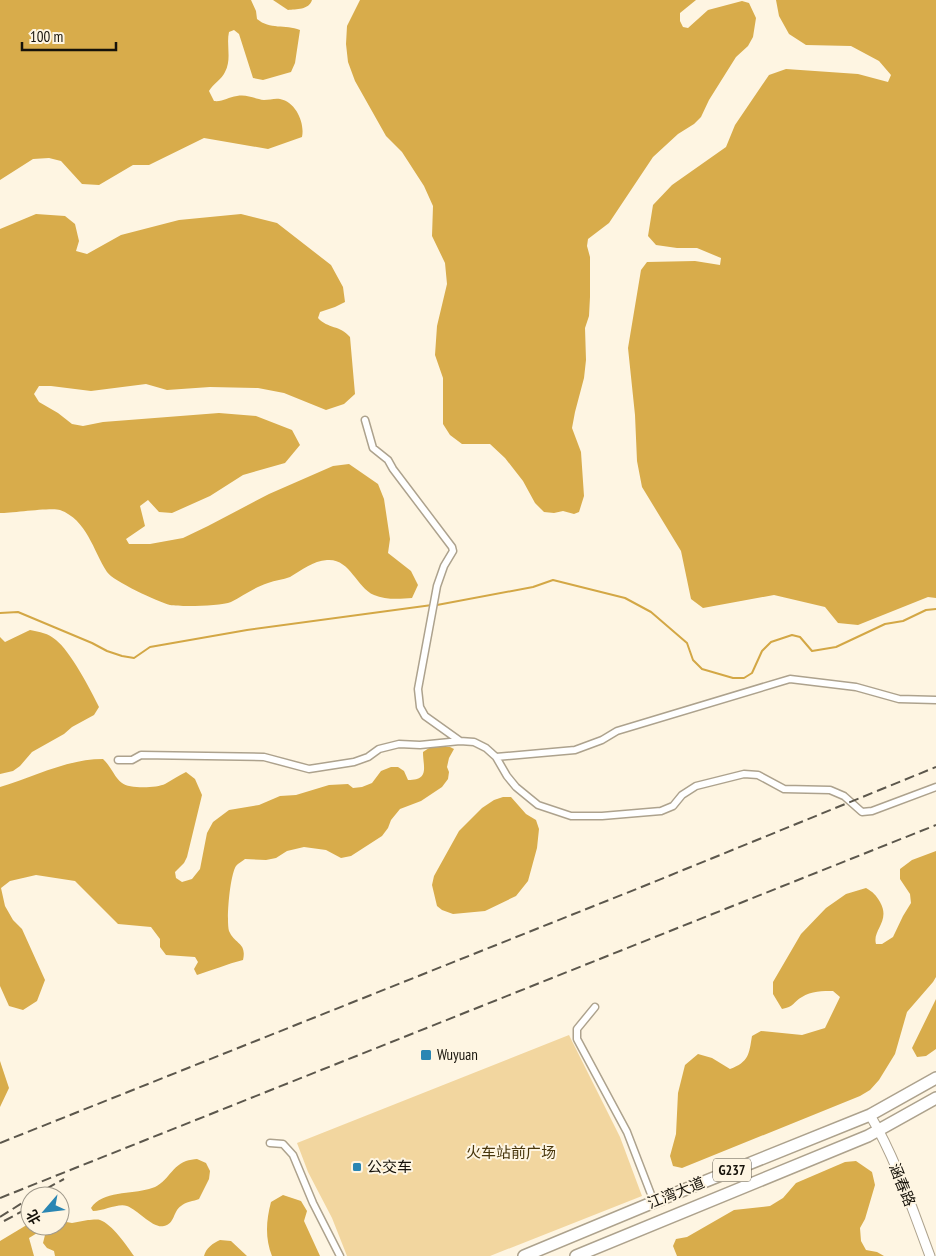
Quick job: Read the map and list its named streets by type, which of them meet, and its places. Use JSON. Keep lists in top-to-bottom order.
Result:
{
  "streets": {
    "highway": ["G237", "江湾大道"],
    "street": ["涵春路"]
  },
  "crossings": [
    ["涵春路", "江湾大道"]
  ],
  "parks": ["火车站前广场"],
  "places": {
    "transit": ["Wuyuan", "公交车"]
  },
  "scale_bar": "100 m",
  "north": "bottom left"
}
